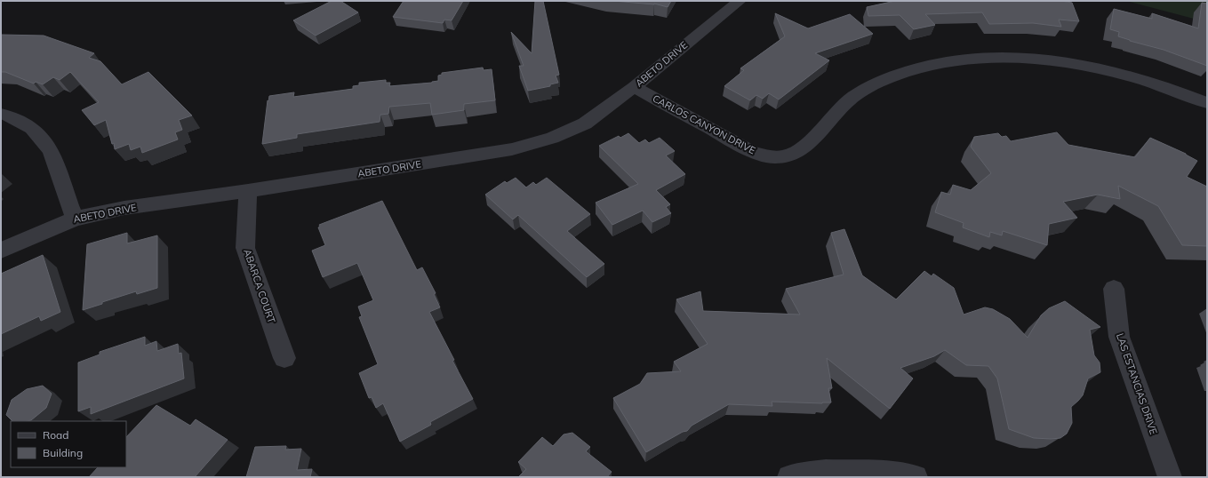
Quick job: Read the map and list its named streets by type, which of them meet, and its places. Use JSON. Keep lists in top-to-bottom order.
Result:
{
  "streets": {
    "street": [
      "ABETO DRIVE",
      "CARLOS CANYON DRIVE",
      "ABARCA COURT",
      "LAS ESTANCIAS DRIVE"
    ]
  },
  "crossings": [
    ["ABETO DRIVE", "CARLOS CANYON DRIVE"],
    ["ABETO DRIVE", "ABARCA COURT"]
  ],
  "legend": ["Road", "Building"]
}
